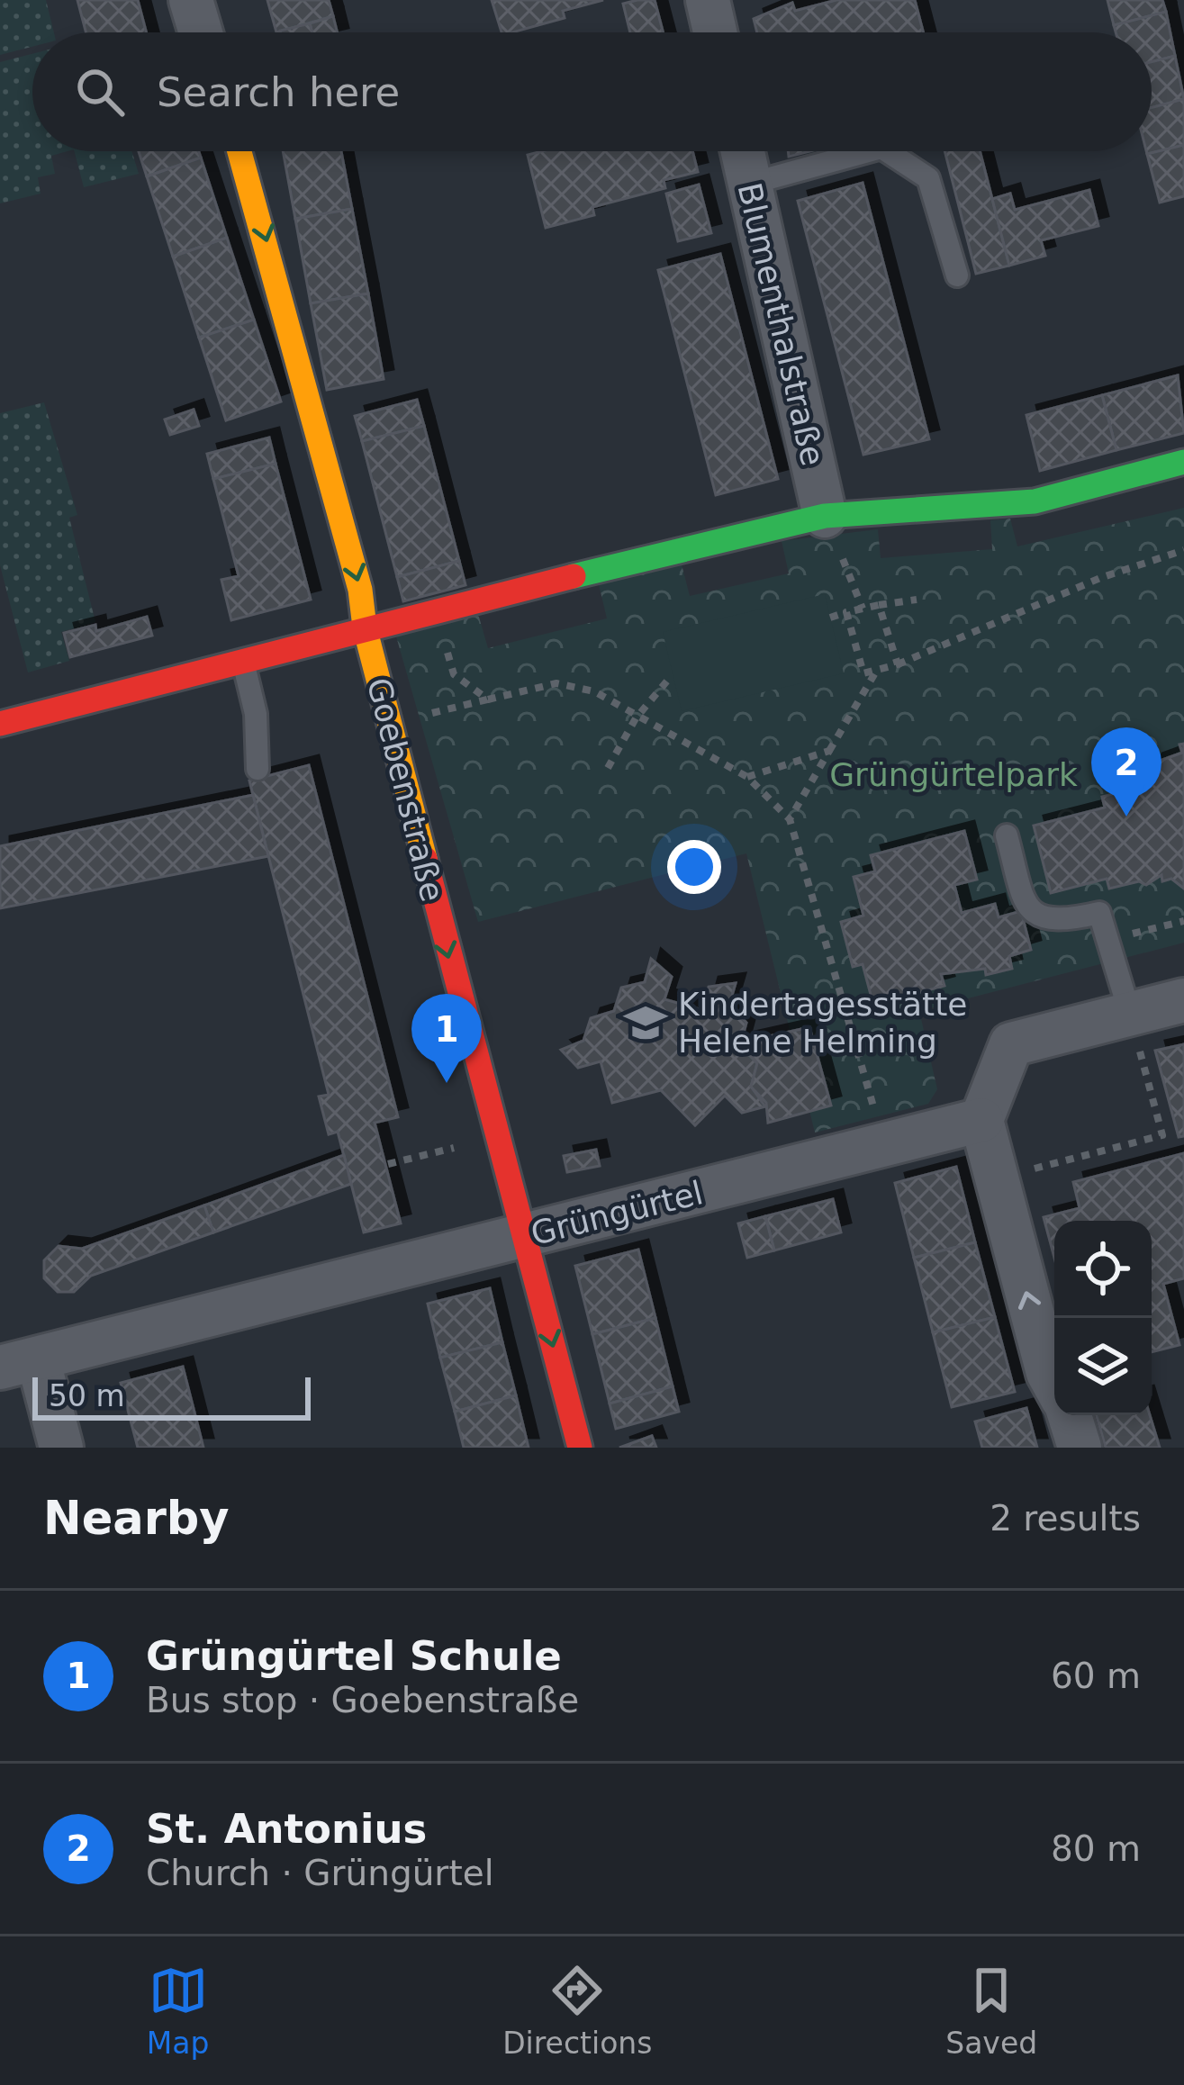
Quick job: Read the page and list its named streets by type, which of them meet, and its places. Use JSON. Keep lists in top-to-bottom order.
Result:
{
  "streets": {
    "street": ["Blumenthalstraße", "Goebenstraße", "Grüngürtel"]
  },
  "crossings": [
    ["Goebenstraße", "Grüngürtel"]
  ],
  "one_way": ["Goebenstraße"],
  "parks": ["Grüngürtelpark"],
  "places": {
    "school or university": ["Kindertagesstätte Helene Helming"]
  },
  "scale_bar": "50 m",
  "page": {
    "search": "Search here",
    "pins": ["2", "1"],
    "scale": "50 m",
    "heading": ["Nearby", "2 results"],
    "list": [
      {
        "mark": "1",
        "name": "Grüngürtel Schule",
        "note": "Bus stop · Goebenstraße",
        "value": "60 m"
      },
      {
        "mark": "2",
        "name": "St. Antonius",
        "note": "Church · Grüngürtel",
        "value": "80 m"
      }
    ],
    "nav": ["Map", "Directions", "Saved"]
  }
}
